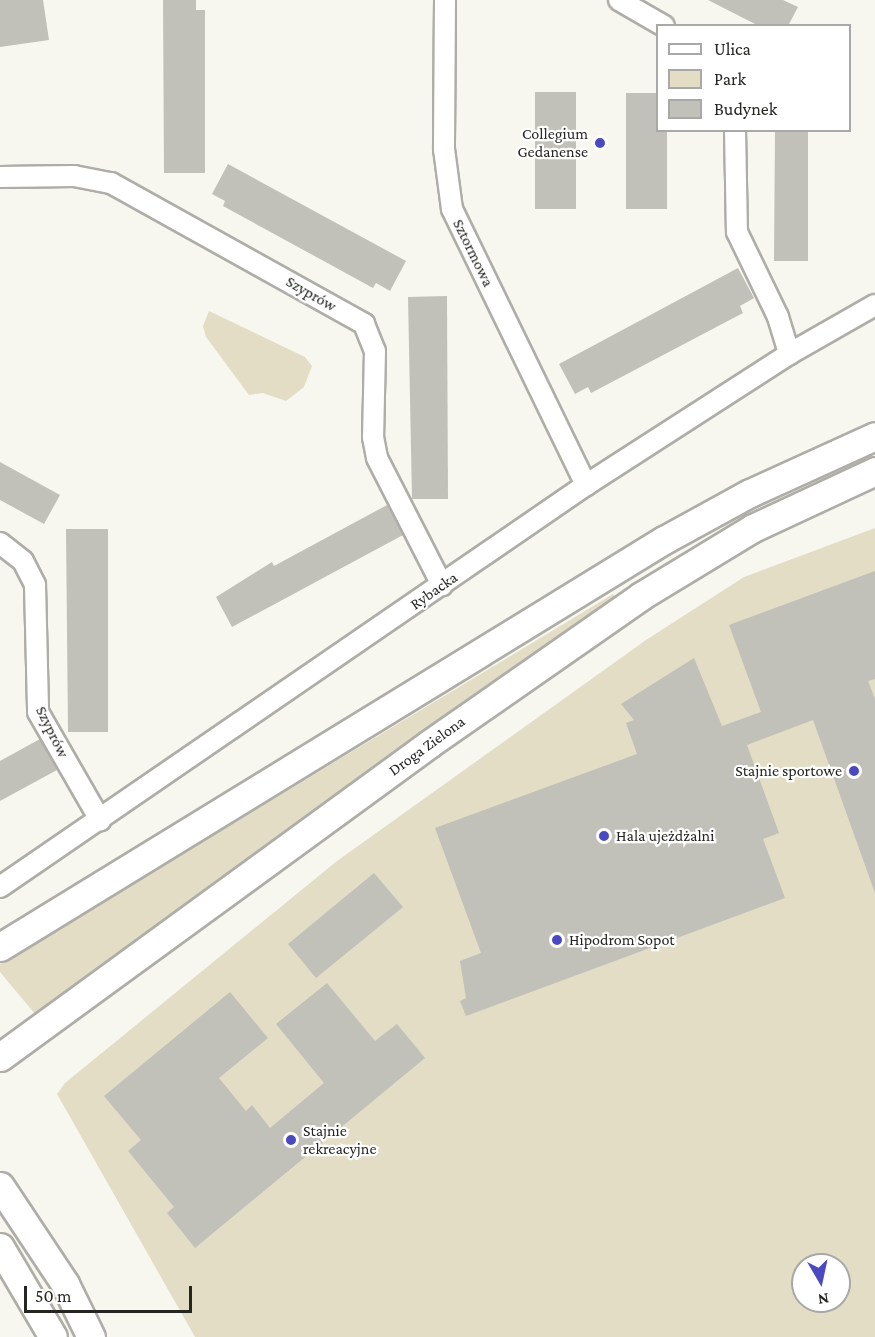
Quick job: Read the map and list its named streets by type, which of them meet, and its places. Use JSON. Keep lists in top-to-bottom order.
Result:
{
  "streets": {
    "street": [
      "Sztormowa",
      "Szyprów",
      "Rybacka",
      "Droga Zielona"
    ]
  },
  "crossings": [
    ["Sztormowa", "Rybacka"],
    ["Szyprów", "Rybacka"]
  ],
  "places": [
    "Collegium Gedanense",
    "Stajnie sportowe",
    "Hala ujeżdżalni",
    "Hipodrom Sopot",
    "Stajnie rekreacyjne"
  ],
  "legend": ["Ulica", "Park", "Budynek"],
  "scale_bar": "50 m",
  "north": "bottom"
}
